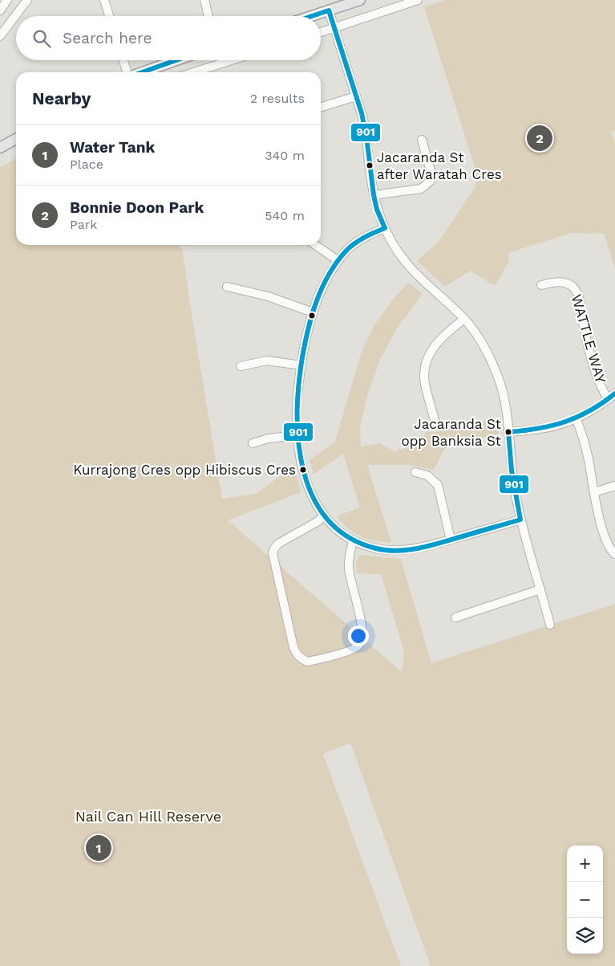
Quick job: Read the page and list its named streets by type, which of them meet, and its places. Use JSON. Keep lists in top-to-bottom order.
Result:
{
  "streets": {
    "street": ["WATTLE WAY"]
  },
  "parks": ["Nail Can Hill Reserve"],
  "places": ["Jacaranda St after Waratah Cres", "Jacaranda St opp Banksia St", "Kurrajong Cres opp Hibiscus Cres"],
  "lines": ["transit line 901"],
  "page": {
    "search": "Search here",
    "heading": ["Nearby", "2 results"],
    "pins": ["2", "1"],
    "list": [
      {
        "mark": "1",
        "name": "Water Tank",
        "note": "Place",
        "value": "340 m"
      },
      {
        "mark": "2",
        "name": "Bonnie Doon Park",
        "note": "Park",
        "value": "540 m"
      }
    ],
    "map_buttons": ["+", "−"]
  }
}
